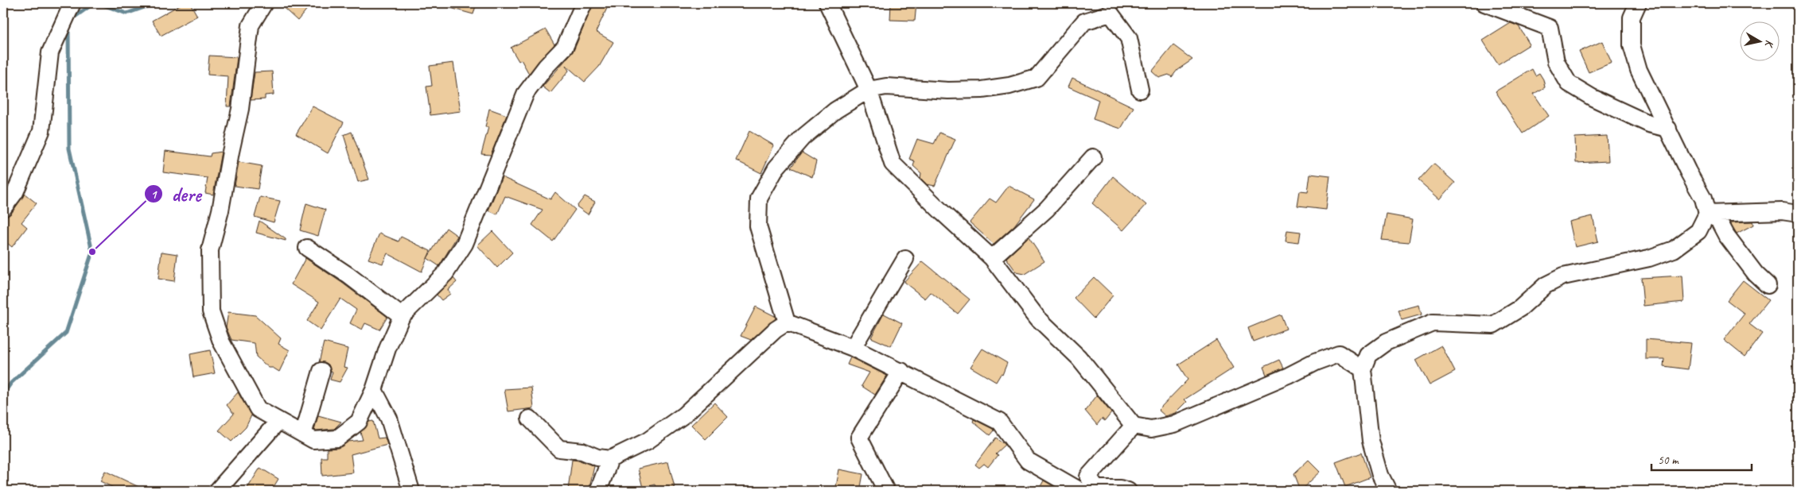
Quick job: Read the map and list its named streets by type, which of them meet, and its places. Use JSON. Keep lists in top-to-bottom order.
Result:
{
  "places": ["dere"],
  "scale_bar": "50 m",
  "north": "right"
}
